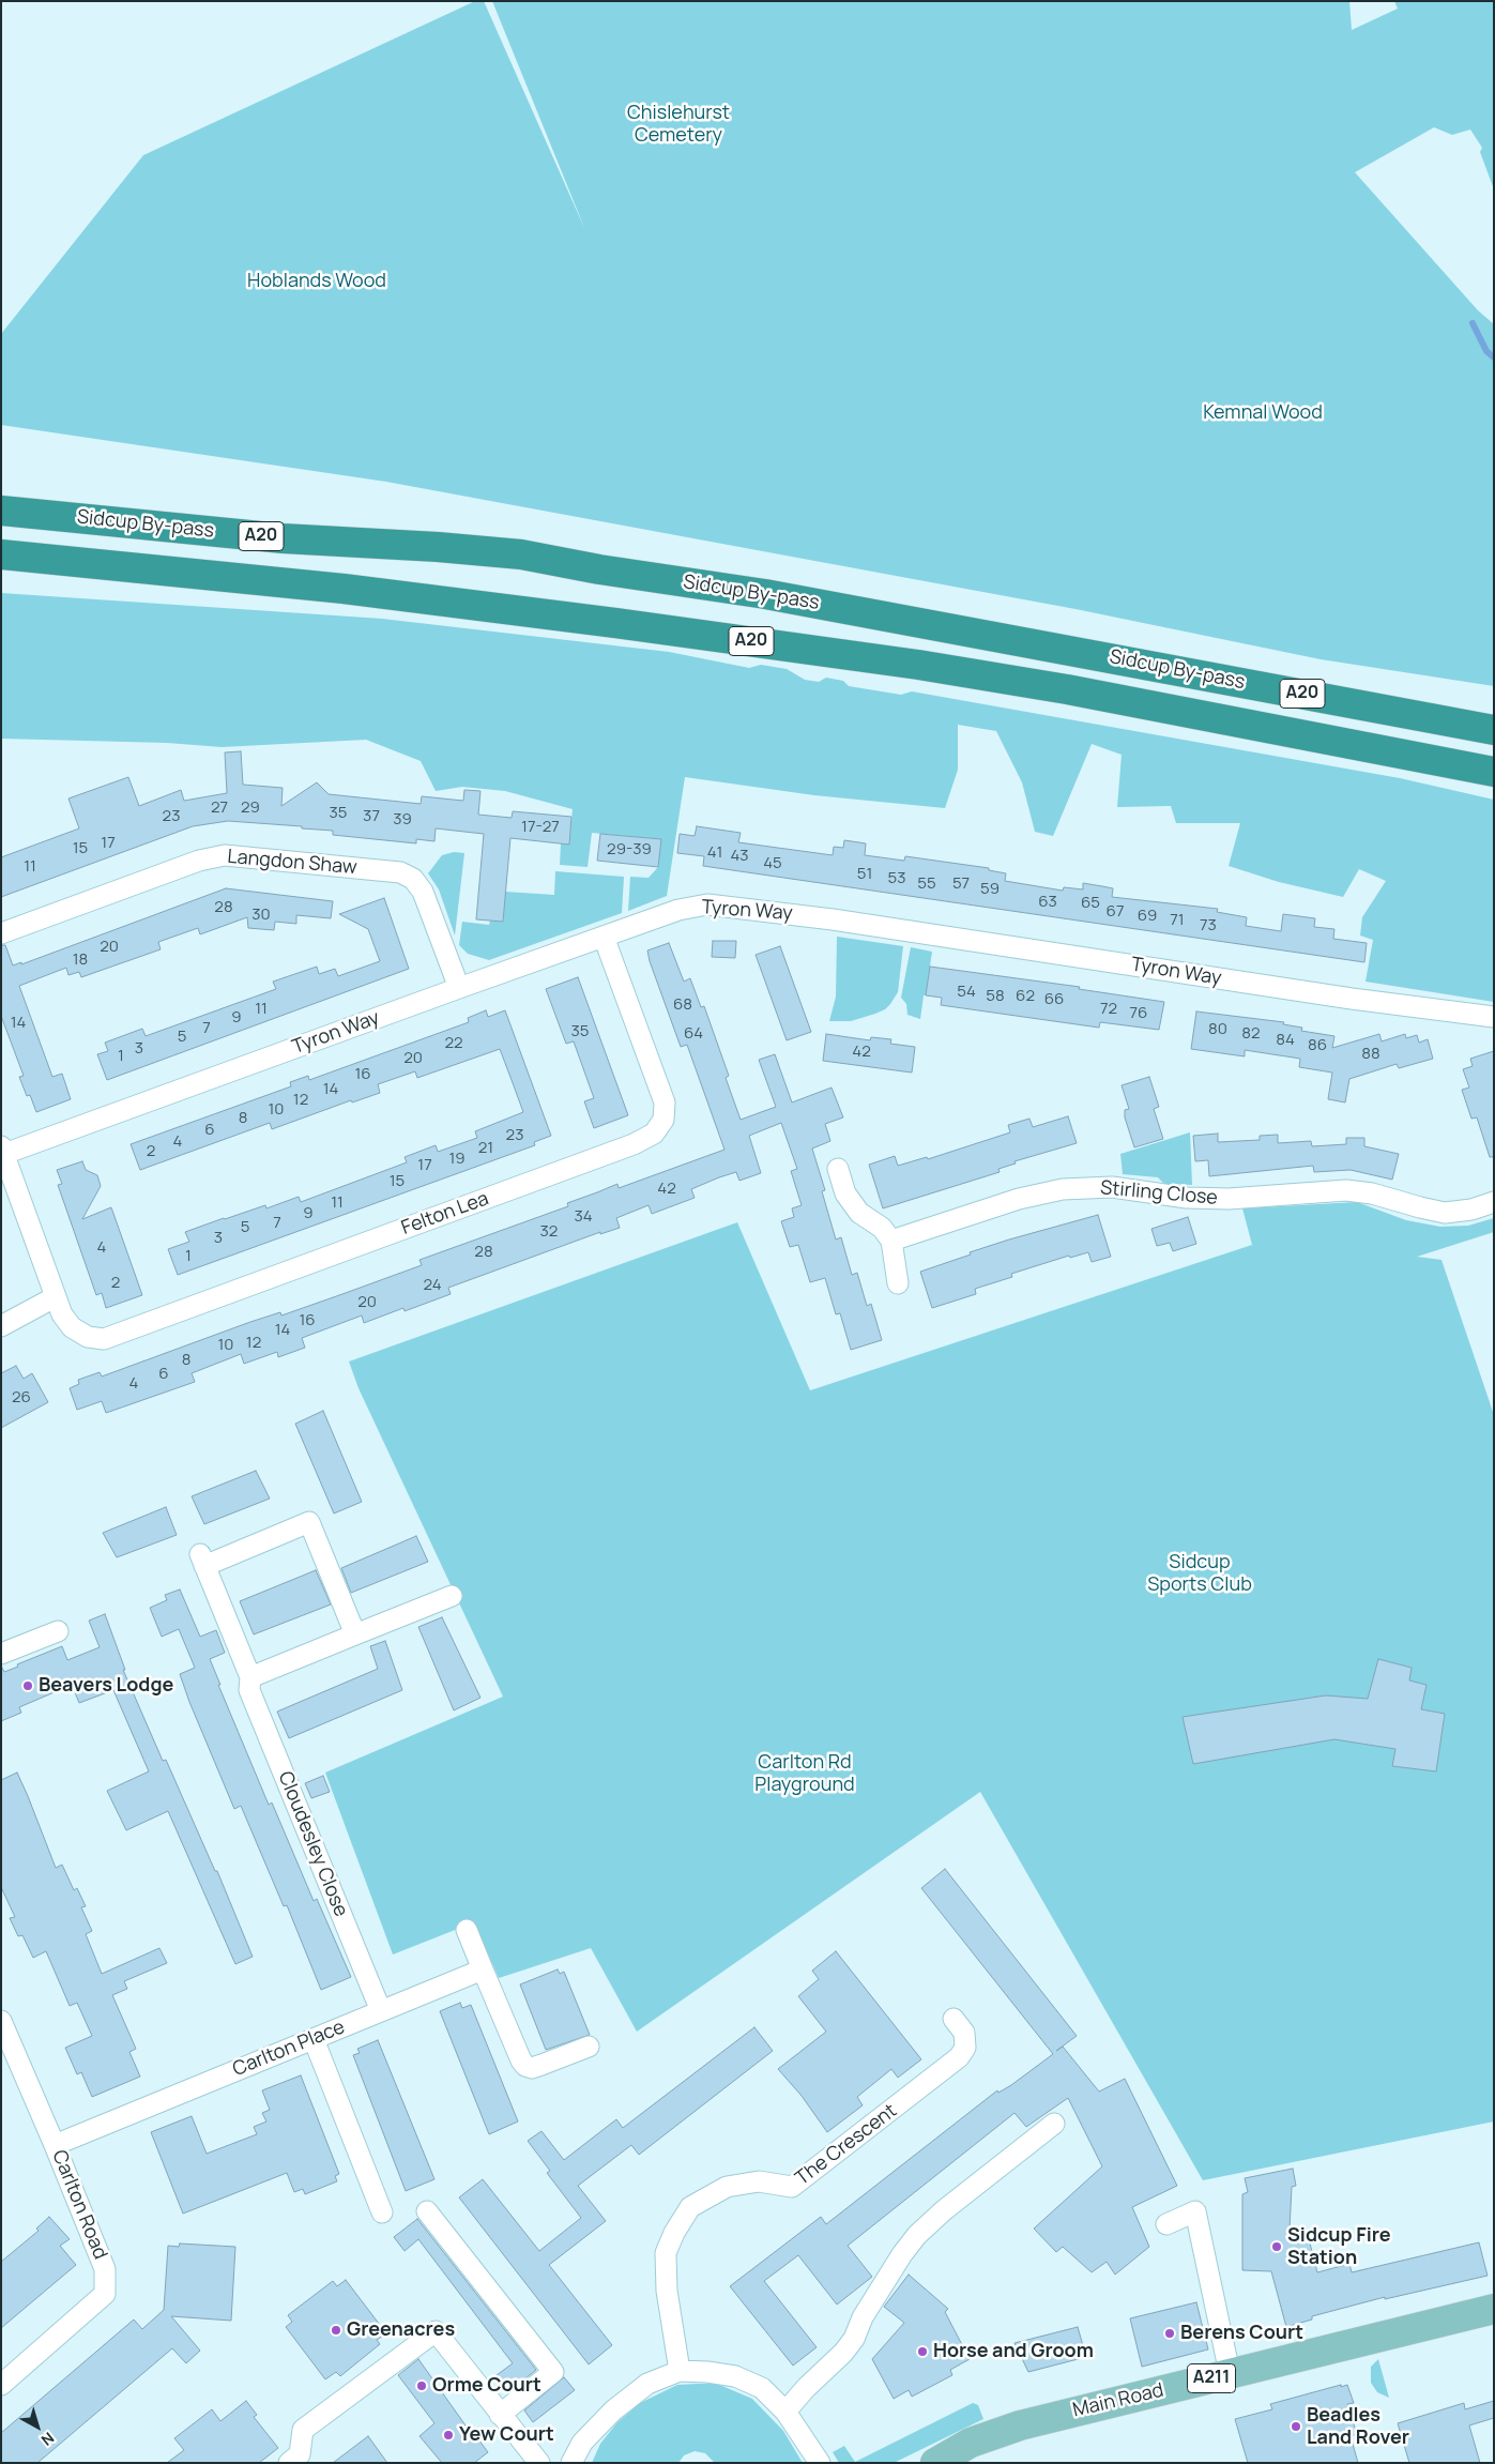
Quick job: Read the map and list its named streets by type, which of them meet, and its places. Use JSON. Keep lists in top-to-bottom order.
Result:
{
  "streets": {
    "highway": ["Sidcup By-pass", "A20"],
    "main road": ["A211", "Main Road"],
    "street": [
      "Langdon Shaw",
      "Tyron Way",
      "Stirling Close",
      "Felton Lea",
      "Cloudesley Close",
      "Carlton Place",
      "The Crescent",
      "Carlton Road"
    ]
  },
  "crossings": [
    ["Sidcup By-pass", "A20"],
    ["Langdon Shaw", "Tyron Way"],
    ["Tyron Way", "Felton Lea"],
    ["Cloudesley Close", "Carlton Place"],
    ["Carlton Place", "Carlton Road"]
  ],
  "parks": [
    "Chislehurst Cemetery",
    "Hoblands Wood",
    "Kemnal Wood",
    "Sidcup Sports Club",
    "Carlton Rd Playground"
  ],
  "places": [
    "Beavers Lodge",
    "Sidcup Fire Station",
    "Greenacres",
    "Berens Court",
    "Horse and Groom",
    "Orme Court",
    "Beadles Land Rover",
    "Yew Court"
  ],
  "house_numbers": [
    "27",
    "29",
    "35",
    "23",
    "37",
    "39",
    "17-27",
    "17",
    "15",
    "29-39",
    "41",
    "43",
    "45",
    "11",
    "51",
    "53",
    "55",
    "57",
    "59",
    "63",
    "65",
    "28",
    "67",
    "30",
    "69",
    "71",
    "73",
    "20",
    "18",
    "54",
    "58",
    "62",
    "66",
    "68",
    "11",
    "72",
    "76",
    "9",
    "14",
    "7",
    "80",
    "35",
    "64",
    "82",
    "5",
    "84",
    "22",
    "86",
    "3",
    "42",
    "88",
    "1",
    "20",
    "16",
    "14",
    "12",
    "10",
    "8",
    "6",
    "23",
    "4",
    "21",
    "2",
    "19",
    "17",
    "15",
    "42",
    "11",
    "9",
    "34",
    "7",
    "5",
    "32",
    "3",
    "4",
    "28",
    "1",
    "2",
    "24",
    "20",
    "16",
    "14",
    "12",
    "10",
    "8",
    "6",
    "4",
    "26"
  ],
  "north": "bottom right"
}
